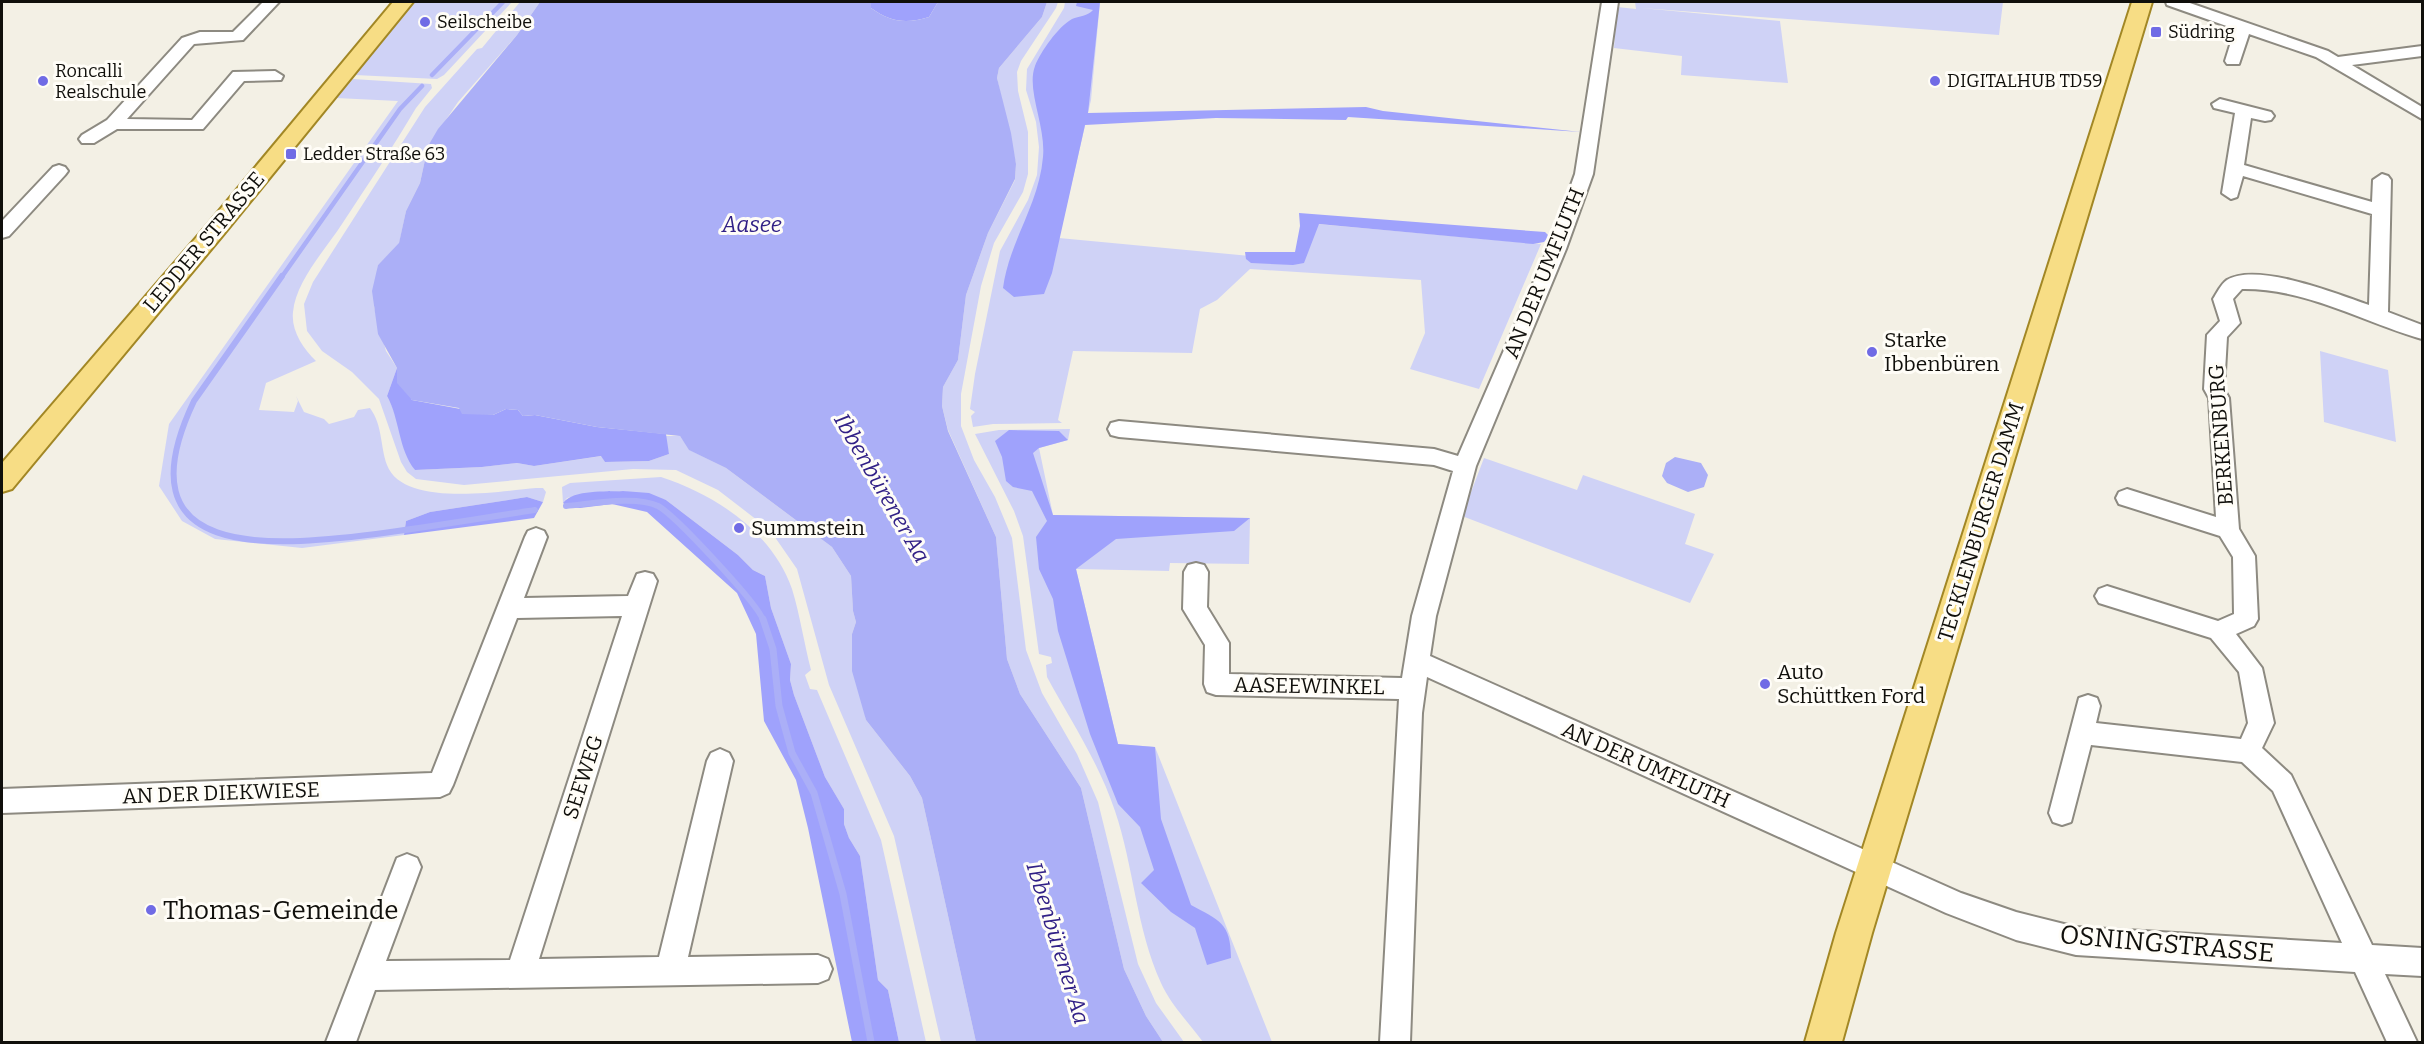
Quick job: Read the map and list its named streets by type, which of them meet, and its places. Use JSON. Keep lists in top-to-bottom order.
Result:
{
  "streets": {
    "main road": ["LEDDER STRASSE", "TECKLENBURGER DAMM"],
    "street": [
      "AN DER UMFLUTH",
      "BERKENBURG",
      "AASEEWINKEL",
      "SEEWEG",
      "AN DER DIEKWIESE",
      "OSNINGSTRASSE"
    ]
  },
  "crossings": [
    ["AN DER UMFLUTH", "TECKLENBURGER DAMM"],
    ["AN DER UMFLUTH", "AASEEWINKEL"],
    ["AN DER UMFLUTH", "OSNINGSTRASSE"],
    ["TECKLENBURGER DAMM", "OSNINGSTRASSE"]
  ],
  "water": ["Aasee", "Ibbenbürener Aa"],
  "places": {
    "other": [
      "Seilscheibe",
      "Roncalli Realschule",
      "DIGITALHUB TD59",
      "Starke Ibbenbüren",
      "Summstein",
      "Auto Schüttken Ford",
      "Thomas-Gemeinde"
    ],
    "transit": ["Südring", "Ledder Straße 63"]
  }
}
